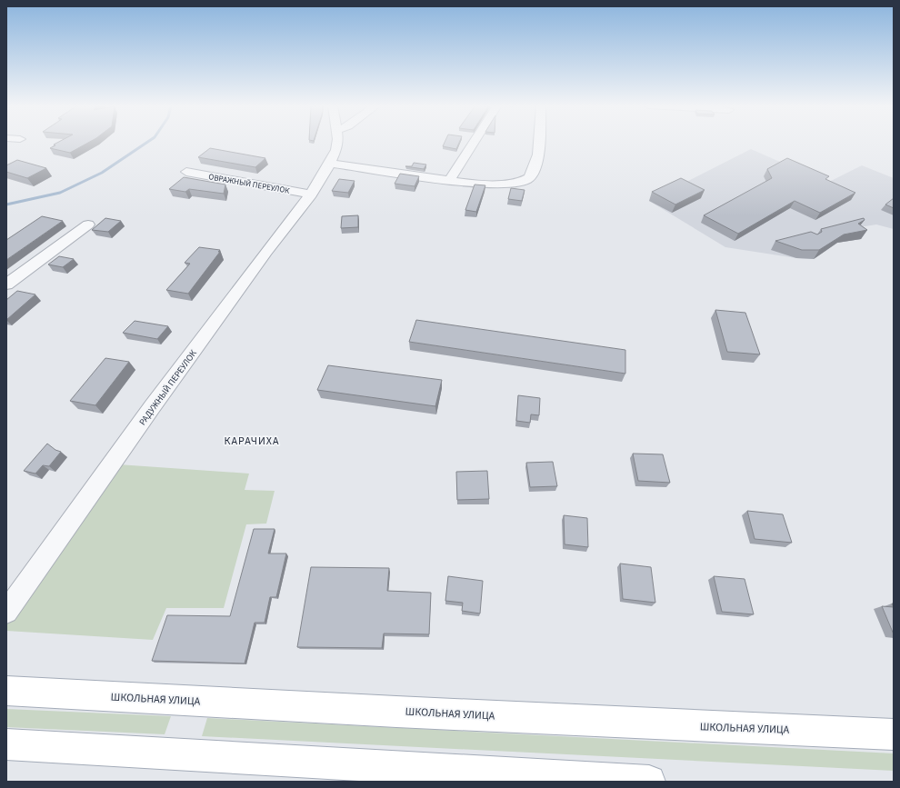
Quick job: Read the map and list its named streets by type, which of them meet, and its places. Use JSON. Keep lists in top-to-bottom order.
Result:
{
  "streets": {
    "main road": ["ШКОЛЬНАЯ УЛИЦА"],
    "street": ["ОВРАЖНЫЙ ПЕРЕУЛОК", "РАДУЖНЫЙ ПЕРЕУЛОК"]
  },
  "crossings": [
    ["ОВРАЖНЫЙ ПЕРЕУЛОК", "РАДУЖНЫЙ ПЕРЕУЛОК"]
  ],
  "districts": ["КАРАЧИХА"]
}
